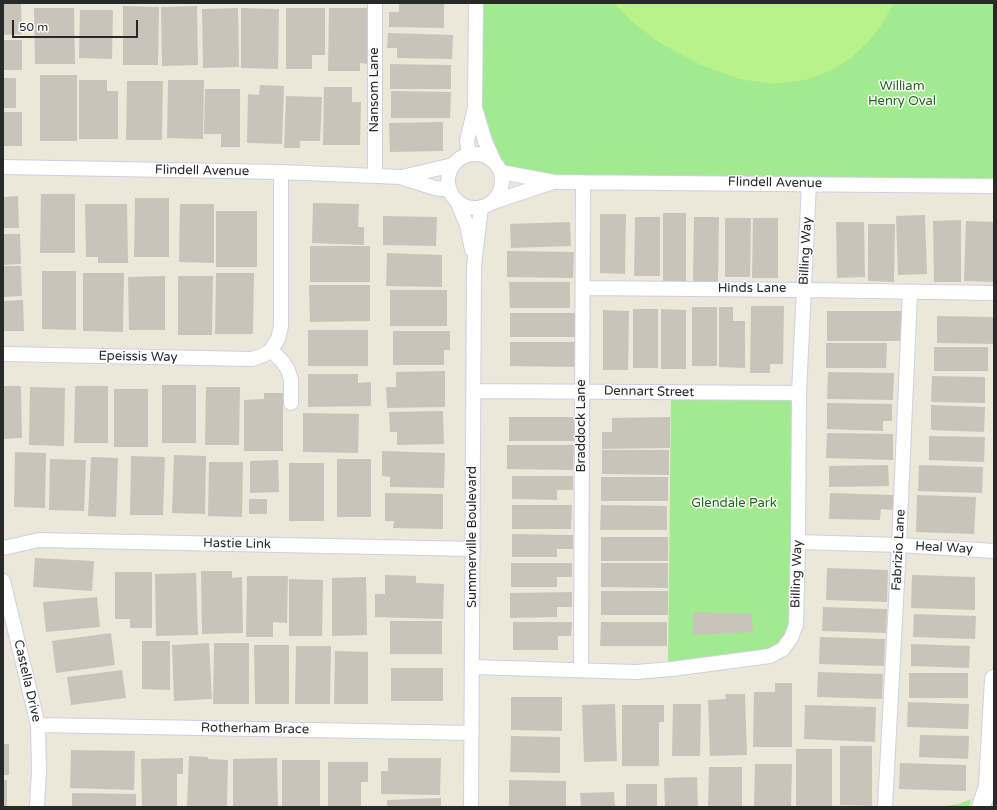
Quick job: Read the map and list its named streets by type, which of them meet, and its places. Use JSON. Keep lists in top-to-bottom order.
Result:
{
  "streets": {
    "street": [
      "Nansom Lane",
      "Flindell Avenue",
      "Billing Way",
      "Hinds Lane",
      "Epeissis Way",
      "Dennart Street",
      "Braddock Lane",
      "Summerville Boulevard",
      "Hastie Link",
      "Heal Way",
      "Fabrizio Lane",
      "Castella Drive",
      "Rotherham Brace"
    ]
  },
  "crossings": [
    ["Nansom Lane", "Flindell Avenue"],
    ["Flindell Avenue", "Billing Way"],
    ["Flindell Avenue", "Braddock Lane"],
    ["Flindell Avenue", "Summerville Boulevard"],
    ["Billing Way", "Hinds Lane"],
    ["Billing Way", "Dennart Street"],
    ["Billing Way", "Braddock Lane"],
    ["Billing Way", "Summerville Boulevard"],
    ["Billing Way", "Heal Way"],
    ["Hinds Lane", "Braddock Lane"],
    ["Hinds Lane", "Fabrizio Lane"],
    ["Dennart Street", "Braddock Lane"],
    ["Dennart Street", "Summerville Boulevard"],
    ["Summerville Boulevard", "Hastie Link"],
    ["Summerville Boulevard", "Rotherham Brace"],
    ["Heal Way", "Fabrizio Lane"],
    ["Castella Drive", "Rotherham Brace"]
  ],
  "parks": ["William Henry Oval", "Glendale Park"],
  "scale_bar": "50 m"
}
